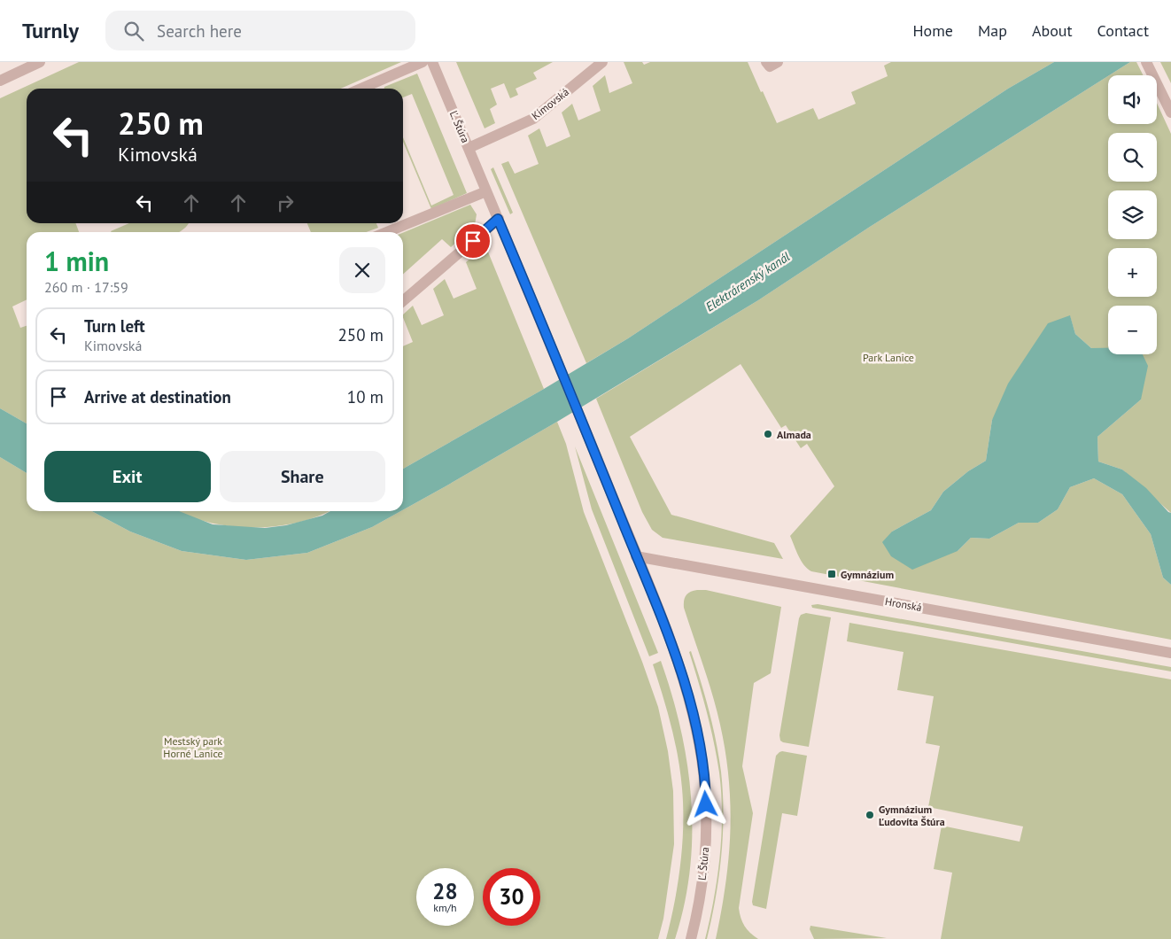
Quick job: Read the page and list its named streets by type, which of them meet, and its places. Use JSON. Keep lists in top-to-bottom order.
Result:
{
  "streets": {
    "street": ["Kimovská", "Ľ. Štúra", "Hronská"]
  },
  "crossings": [
    ["Kimovská", "Ľ. Štúra"],
    ["Ľ. Štúra", "Hronská"]
  ],
  "water": ["Elektrárenský kanál"],
  "parks": ["Park Lanice", "Mestský park Horné Lanice"],
  "places": {
    "other": ["Almada", "Gymnázium Ľudovíta Štúra"],
    "transit": ["Gymnázium"]
  },
  "page": {
    "header": "Turnly",
    "search": "Search here",
    "nav": [
      "Home",
      "Map",
      "About",
      "Contact"
    ],
    "map_buttons": ["+", "−"],
    "turn": ["250 m", "Kimovská"],
    "heading": ["1 min", "260 m · 17:59"],
    "list": [
      {
        "name": "Turn left",
        "note": "Kimovská",
        "value": "250 m"
      },
      {
        "name": "Arrive at destination",
        "value": "10 m"
      }
    ],
    "buttons": ["Exit", "Share"],
    "speed": "28 km/h",
    "limit": "30"
  }
}
